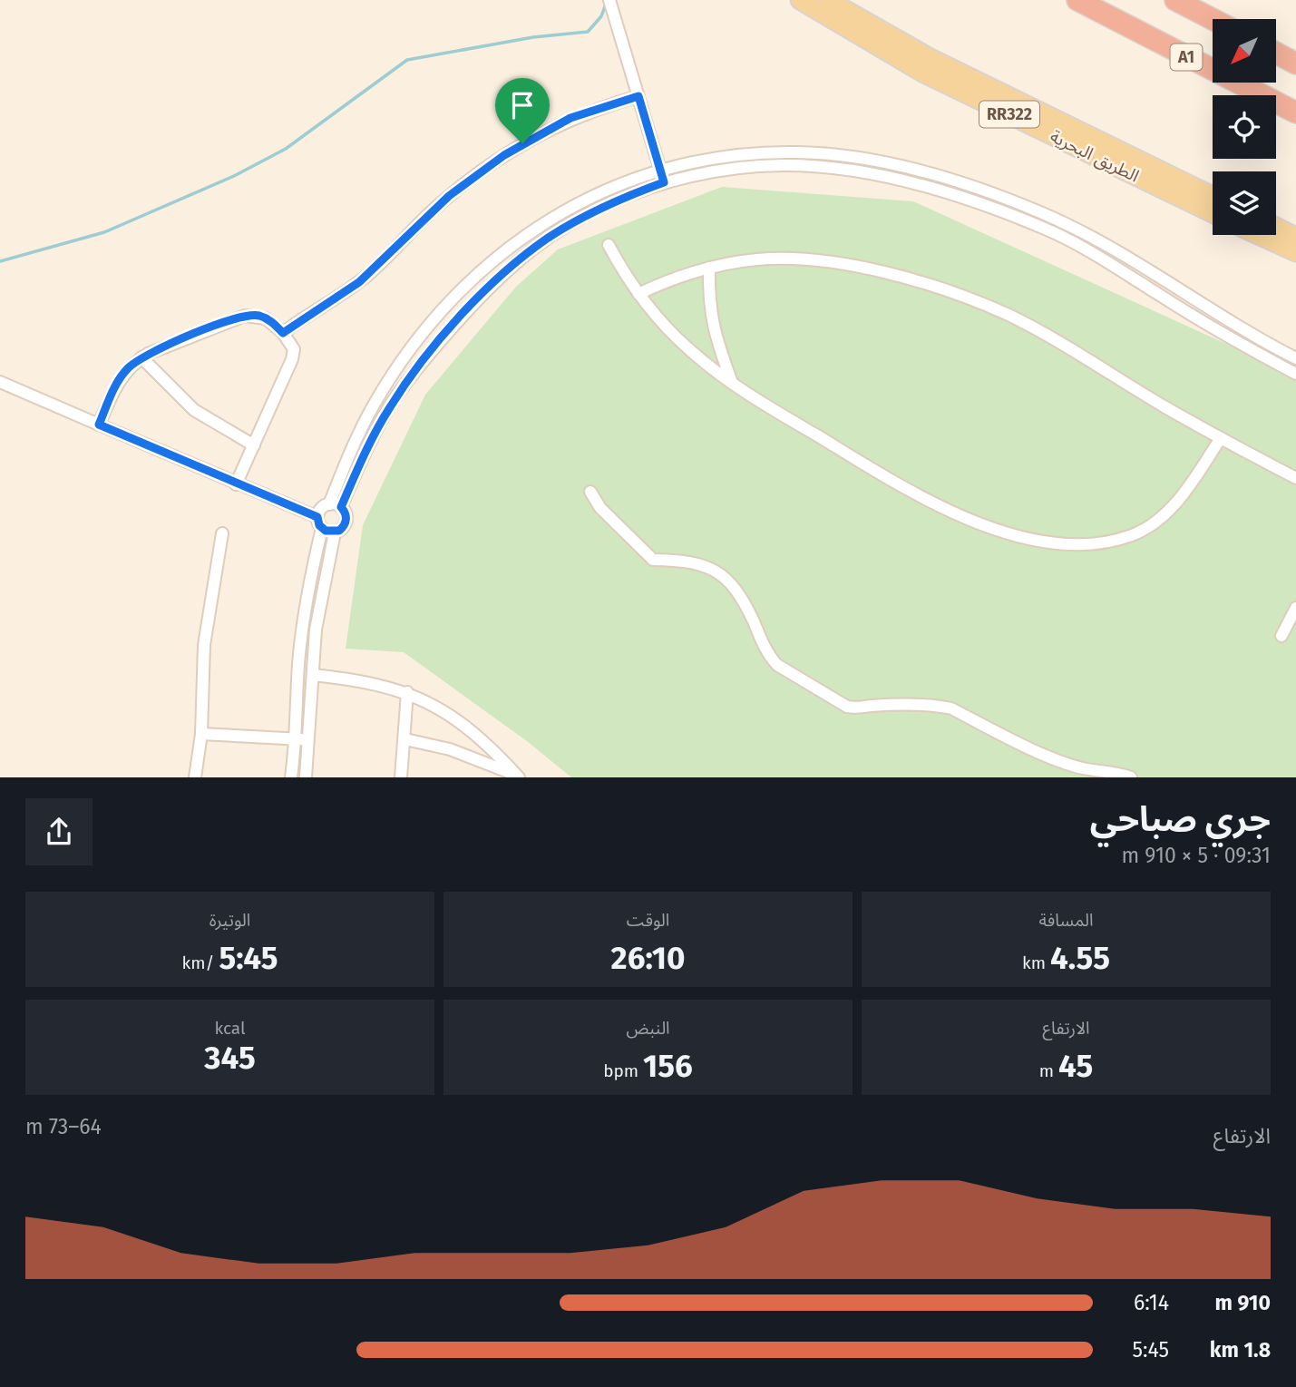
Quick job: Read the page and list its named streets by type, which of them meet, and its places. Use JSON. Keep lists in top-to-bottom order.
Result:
{
  "streets": {
    "highway": ["A1"],
    "main road": ["RR322", "الطريق البحرية"]
  },
  "north": "bottom left",
  "page": {
    "heading": ["جري صباحي", "09:31 · 5 × 910 m"],
    "stats": [
      ["المسافة", "4.55 km"],
      ["الوقت", "26:10"],
      ["الوتيرة", "5:45 /km"],
      ["الارتفاع", "45 m"],
      ["النبض", "156 bpm"],
      ["kcal", "345"]
    ],
    "chart": ["الارتفاع", "64–73 m"],
    "list": [
      {
        "name": "910 m",
        "note": "6:14"
      },
      {
        "name": "1.8 km",
        "note": "5:45"
      }
    ]
  }
}
